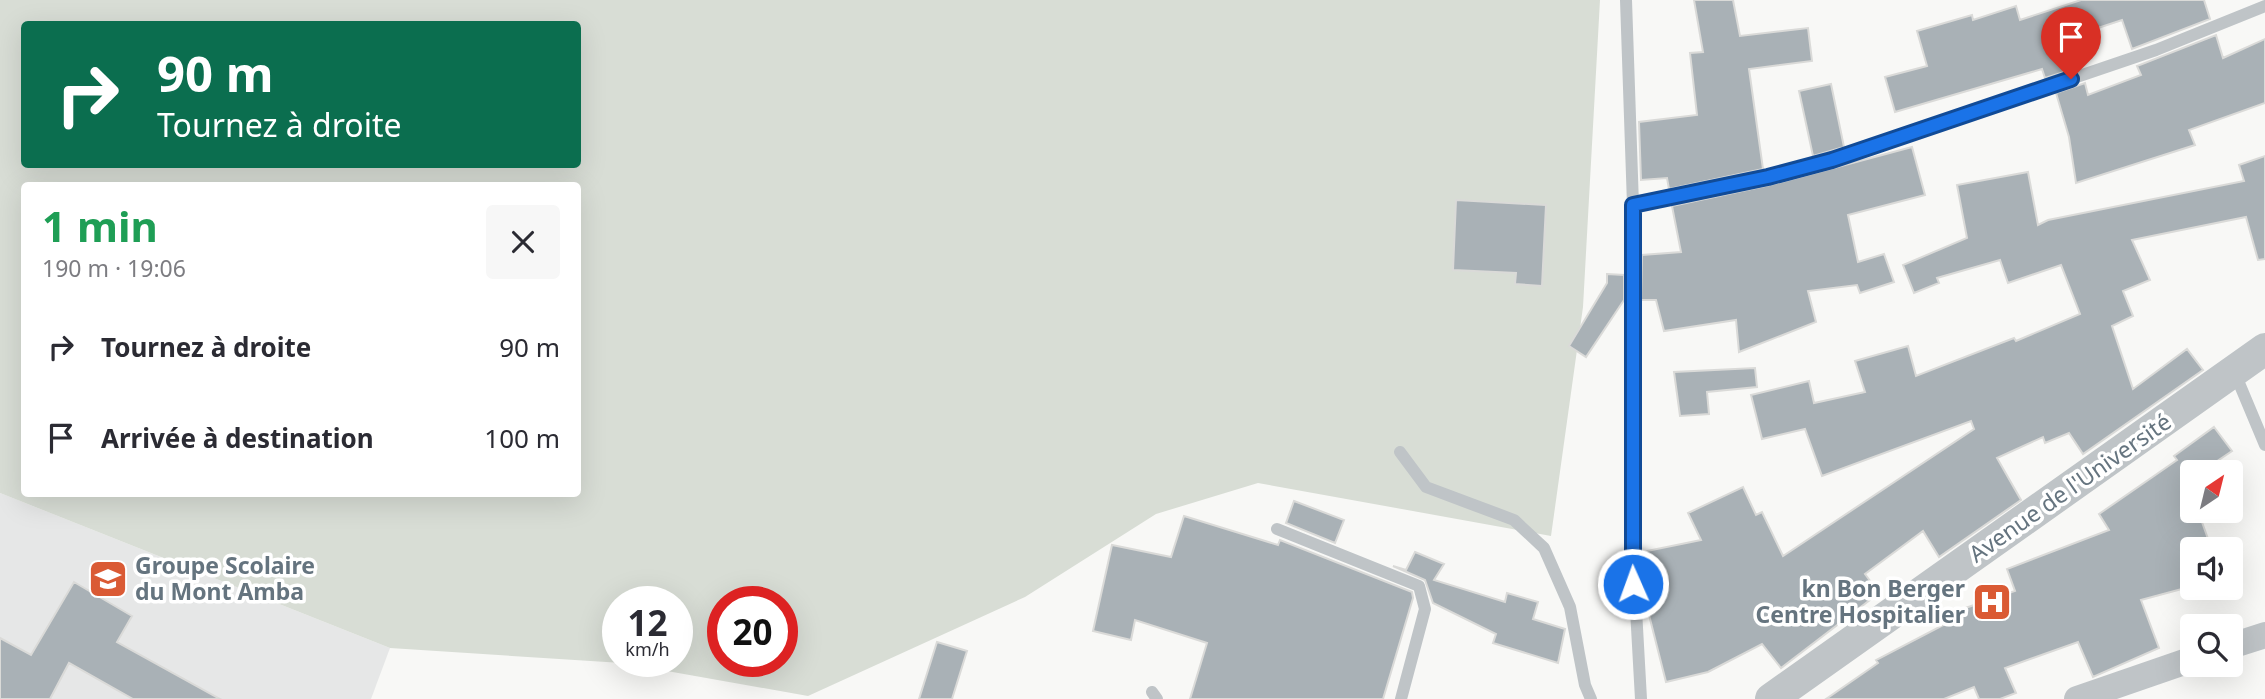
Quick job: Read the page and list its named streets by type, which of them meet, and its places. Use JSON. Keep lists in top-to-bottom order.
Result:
{
  "streets": {
    "street": ["Avenue de l'Université"]
  },
  "places": {
    "school or university": ["Groupe Scolaire du Mont Amba"],
    "hospital": ["kn Bon Berger Centre Hospitalier"]
  },
  "north": "top right",
  "page": {
    "turn": ["90 m", "Tournez à droite"],
    "heading": ["1 min", "190 m · 19:06"],
    "list": [
      {
        "name": "Tournez à droite",
        "value": "90 m"
      },
      {
        "name": "Arrivée à destination",
        "value": "100 m"
      }
    ],
    "speed": "12 km/h",
    "limit": "20"
  }
}
